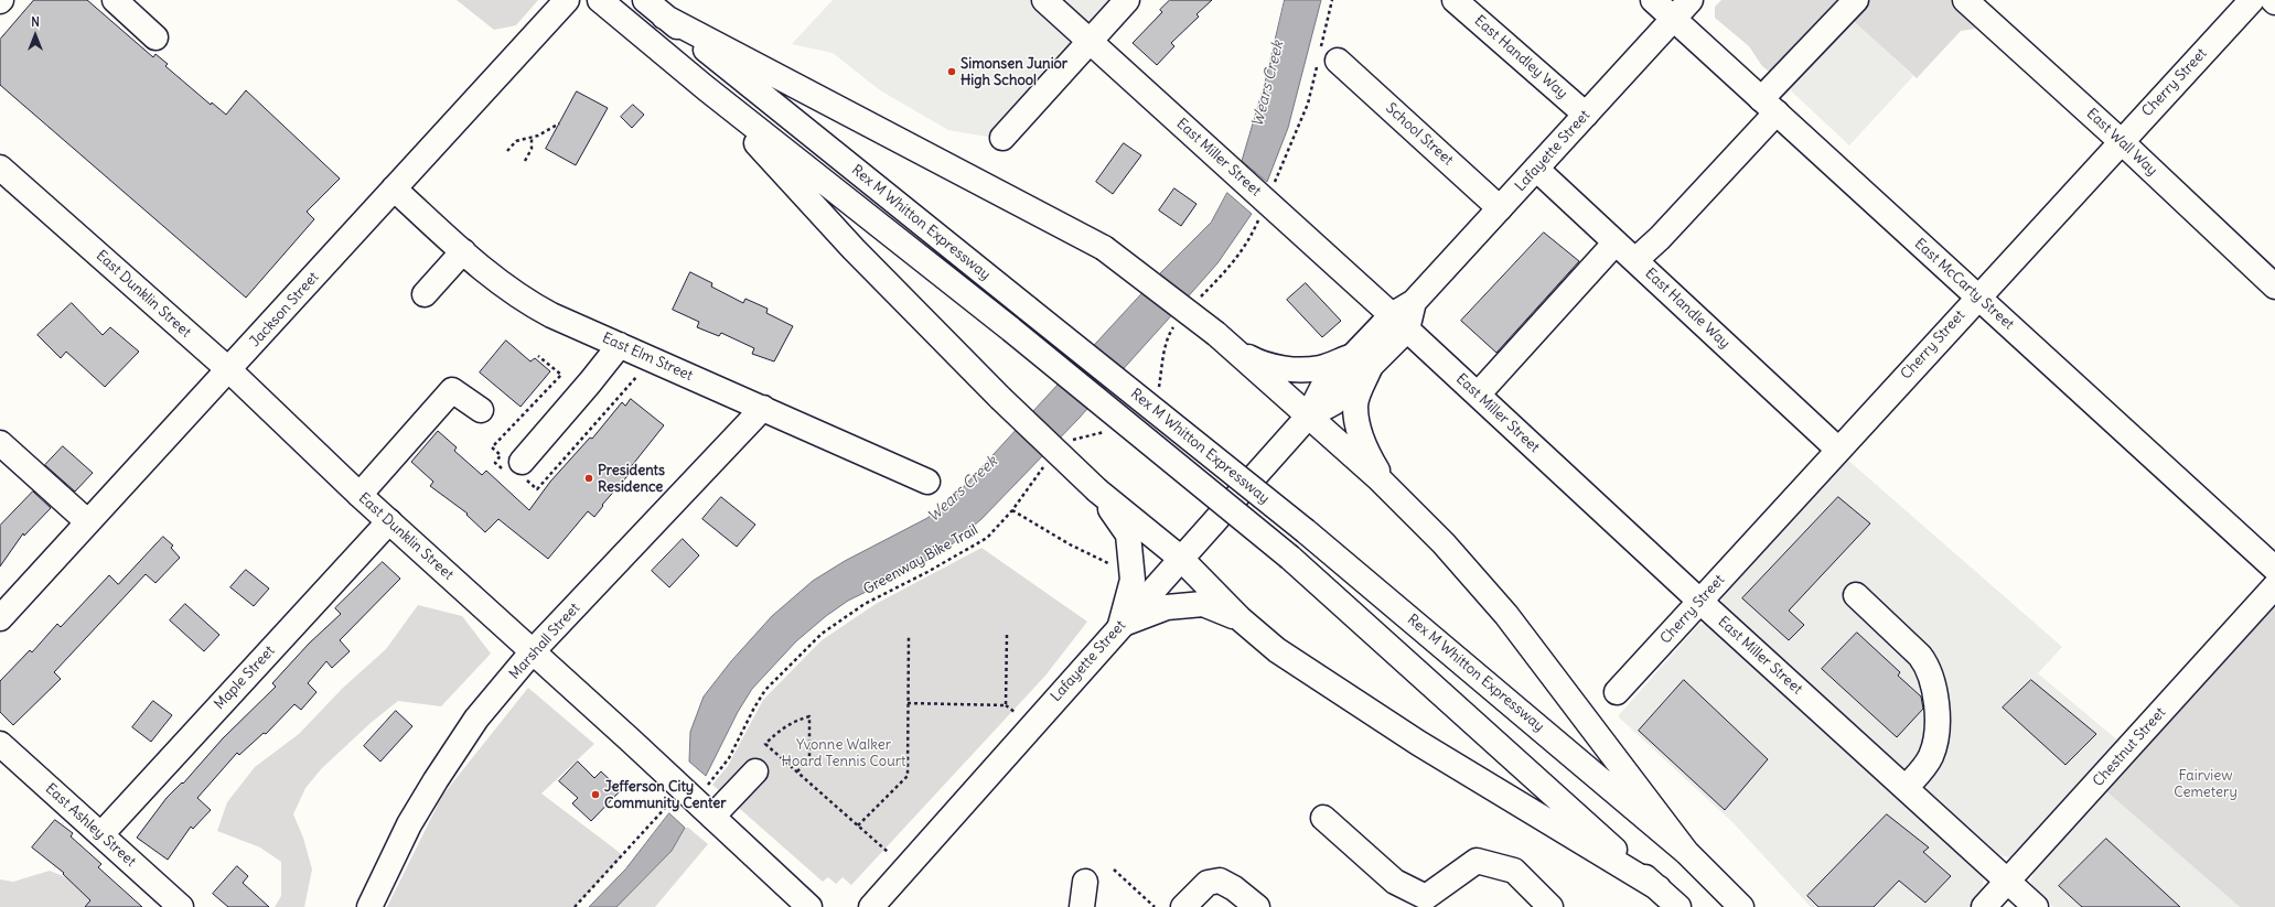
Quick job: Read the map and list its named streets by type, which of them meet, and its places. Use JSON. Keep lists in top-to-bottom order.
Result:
{
  "streets": {
    "main road": [
      "East Handley Way",
      "Cherry Street",
      "School Street",
      "East Wall Way",
      "Lafayette Street",
      "East Miller Street",
      "Rex M Whitton Expressway",
      "East McCarty Street",
      "East Dunklin Street",
      "East Handle Way",
      "Jackson Street",
      "East Elm Street",
      "Marshall Street",
      "Maple Street",
      "Chestnut Street",
      "East Ashley Street"
    ],
    "path": ["Greenway Bike Trail"]
  },
  "crossings": [
    ["East Handley Way", "Lafayette Street"],
    ["Cherry Street", "East Wall Way"],
    ["Cherry Street", "East Miller Street"],
    ["Cherry Street", "East McCarty Street"],
    ["Cherry Street", "East Handle Way"],
    ["School Street", "Lafayette Street"],
    ["Lafayette Street", "East Miller Street"],
    ["Lafayette Street", "East McCarty Street"],
    ["Lafayette Street", "East Handle Way"],
    ["East Miller Street", "Chestnut Street"],
    ["East Dunklin Street", "Jackson Street"],
    ["East Dunklin Street", "Marshall Street"],
    ["East Dunklin Street", "Maple Street"],
    ["Jackson Street", "East Elm Street"],
    ["East Elm Street", "Marshall Street"],
    ["Maple Street", "East Ashley Street"]
  ],
  "water": ["Wears Creek"],
  "parks": ["Yvonne Walker Hoard Tennis Court", "Fairview Cemetery"],
  "places": ["Simonsen Junior High School", "Presidents Residence", "Jefferson City Community Center"],
  "north": "top"
}
